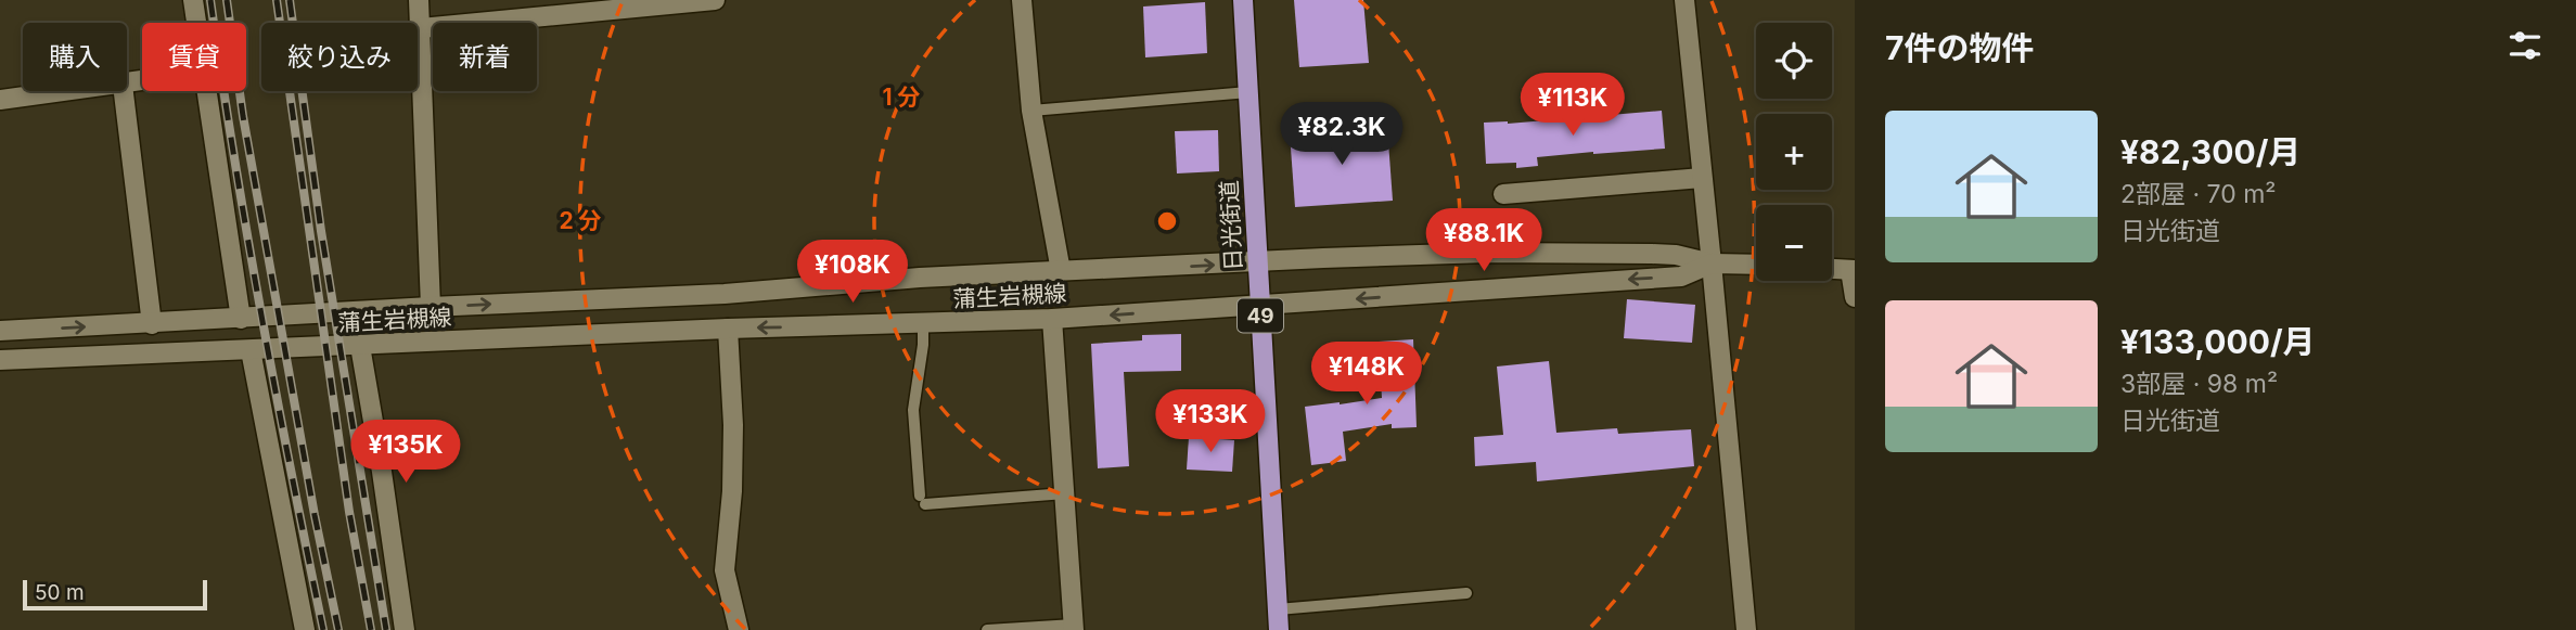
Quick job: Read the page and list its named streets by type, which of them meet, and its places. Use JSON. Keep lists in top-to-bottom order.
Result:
{
  "streets": {
    "main road": ["日光街道", "49"],
    "street": ["蒲生岩槻線"]
  },
  "crossings": [
    ["日光街道", "蒲生岩槻線"]
  ],
  "scale_bar": "50 m",
  "page": {
    "heading": "7件の物件",
    "map_buttons": ["+", "−"],
    "chip": [
      "購入",
      "賃貸",
      "絞り込み",
      "新着"
    ],
    "price": [
      "¥113K",
      "¥82.3K",
      "¥88.1K",
      "¥108K",
      "¥148K",
      "¥133K",
      "¥135K"
    ],
    "list": [
      {
        "name": "¥82,300/月",
        "note": "2部屋 · 70 m² · 日光街道"
      },
      {
        "name": "¥133,000/月",
        "note": "3部屋 · 98 m² · 日光街道"
      }
    ],
    "scale": "50 m"
  },
  "rings": ["1 分", "2 分"]
}
